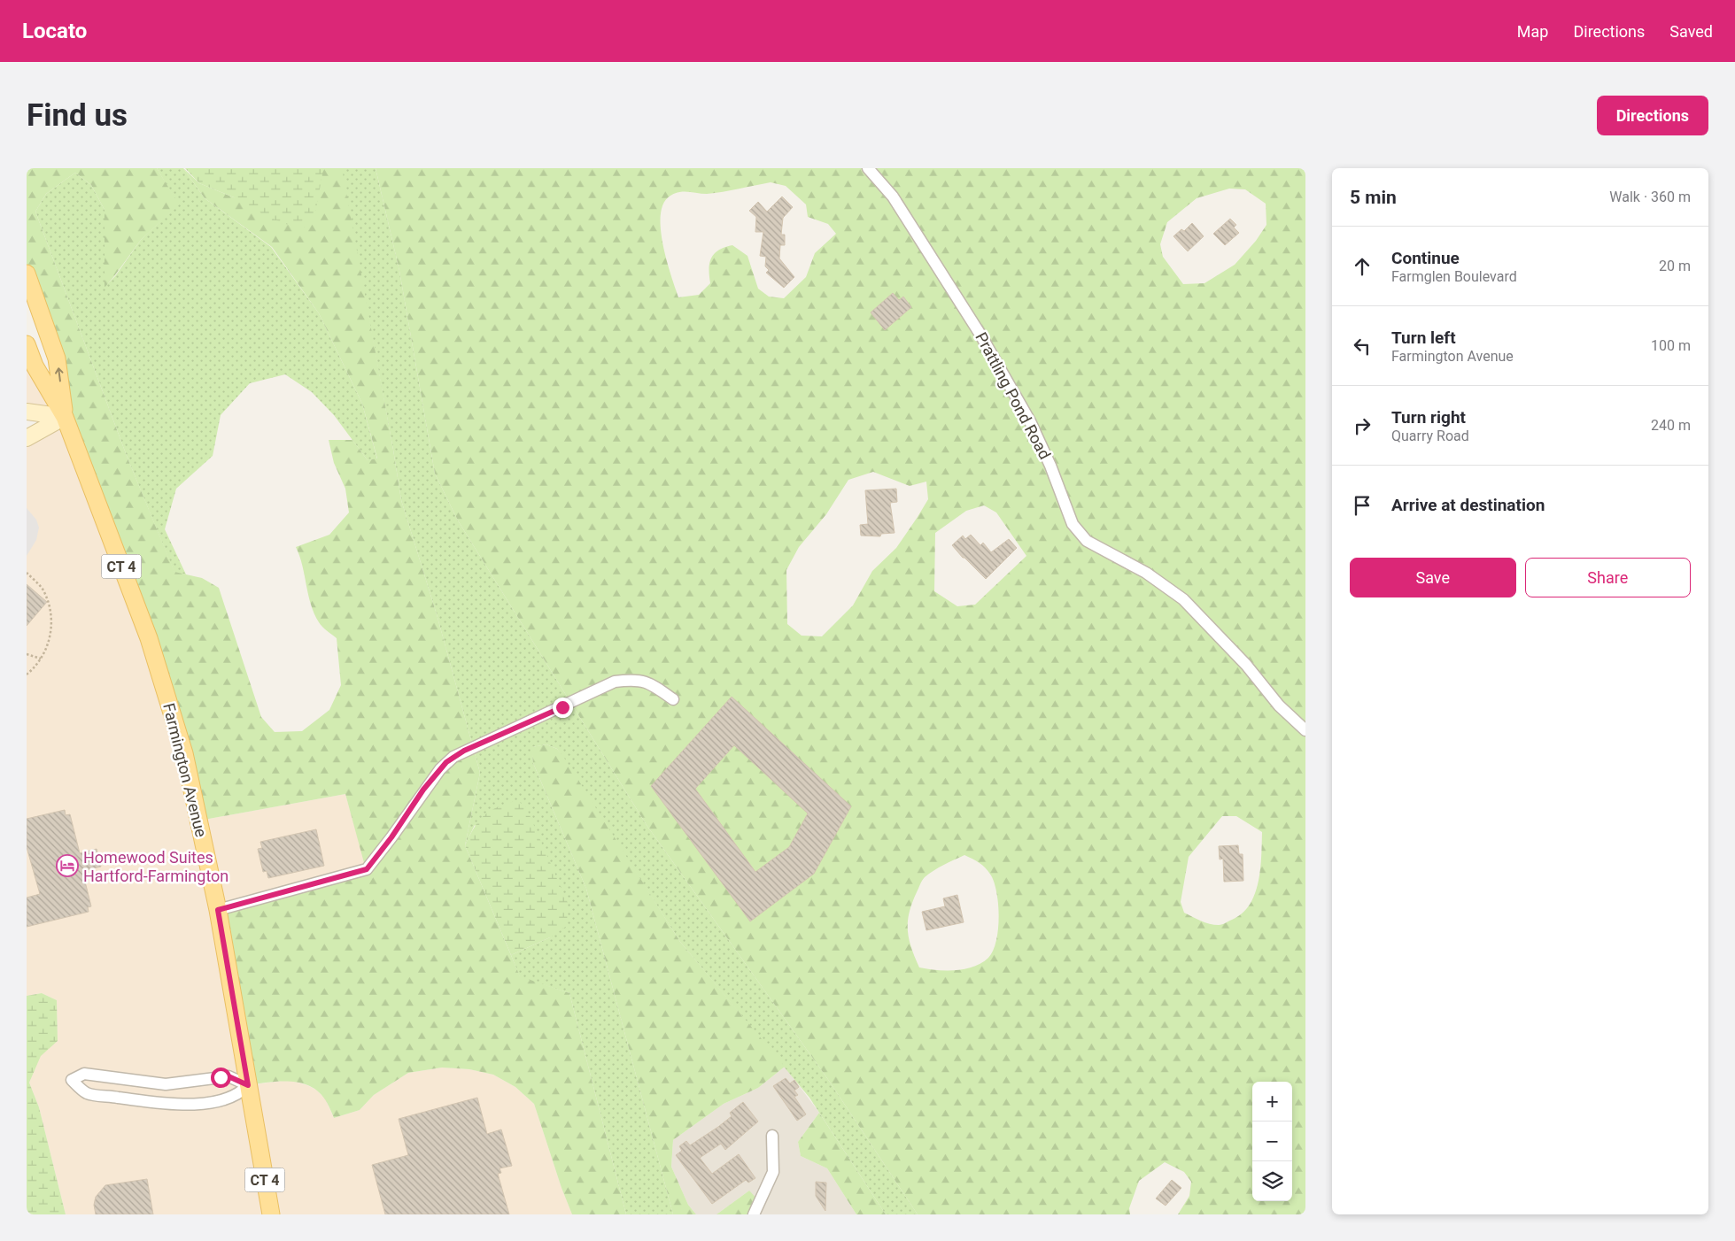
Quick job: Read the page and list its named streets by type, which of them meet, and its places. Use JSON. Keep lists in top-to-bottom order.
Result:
{
  "streets": {
    "main road": ["CT 4", "Farmington Avenue"],
    "street": ["Prattling Pond Road"]
  },
  "places": {
    "hotel": ["Homewood Suites Hartford-Farmington"]
  },
  "page": {
    "header": "Locato",
    "nav": ["Map", "Directions", "Saved"],
    "buttons": [
      "Directions",
      ["Save", "Share"]
    ],
    "title": "Find us",
    "heading": ["5 min", "Walk · 360 m"],
    "list": [
      ["Continue", "Farmglen Boulevard", "20 m"],
      ["Turn left", "Farmington Avenue", "100 m"],
      ["Turn right", "Quarry Road", "240 m"],
      "Arrive at destination"
    ],
    "map_buttons": ["+", "−"]
  }
}
